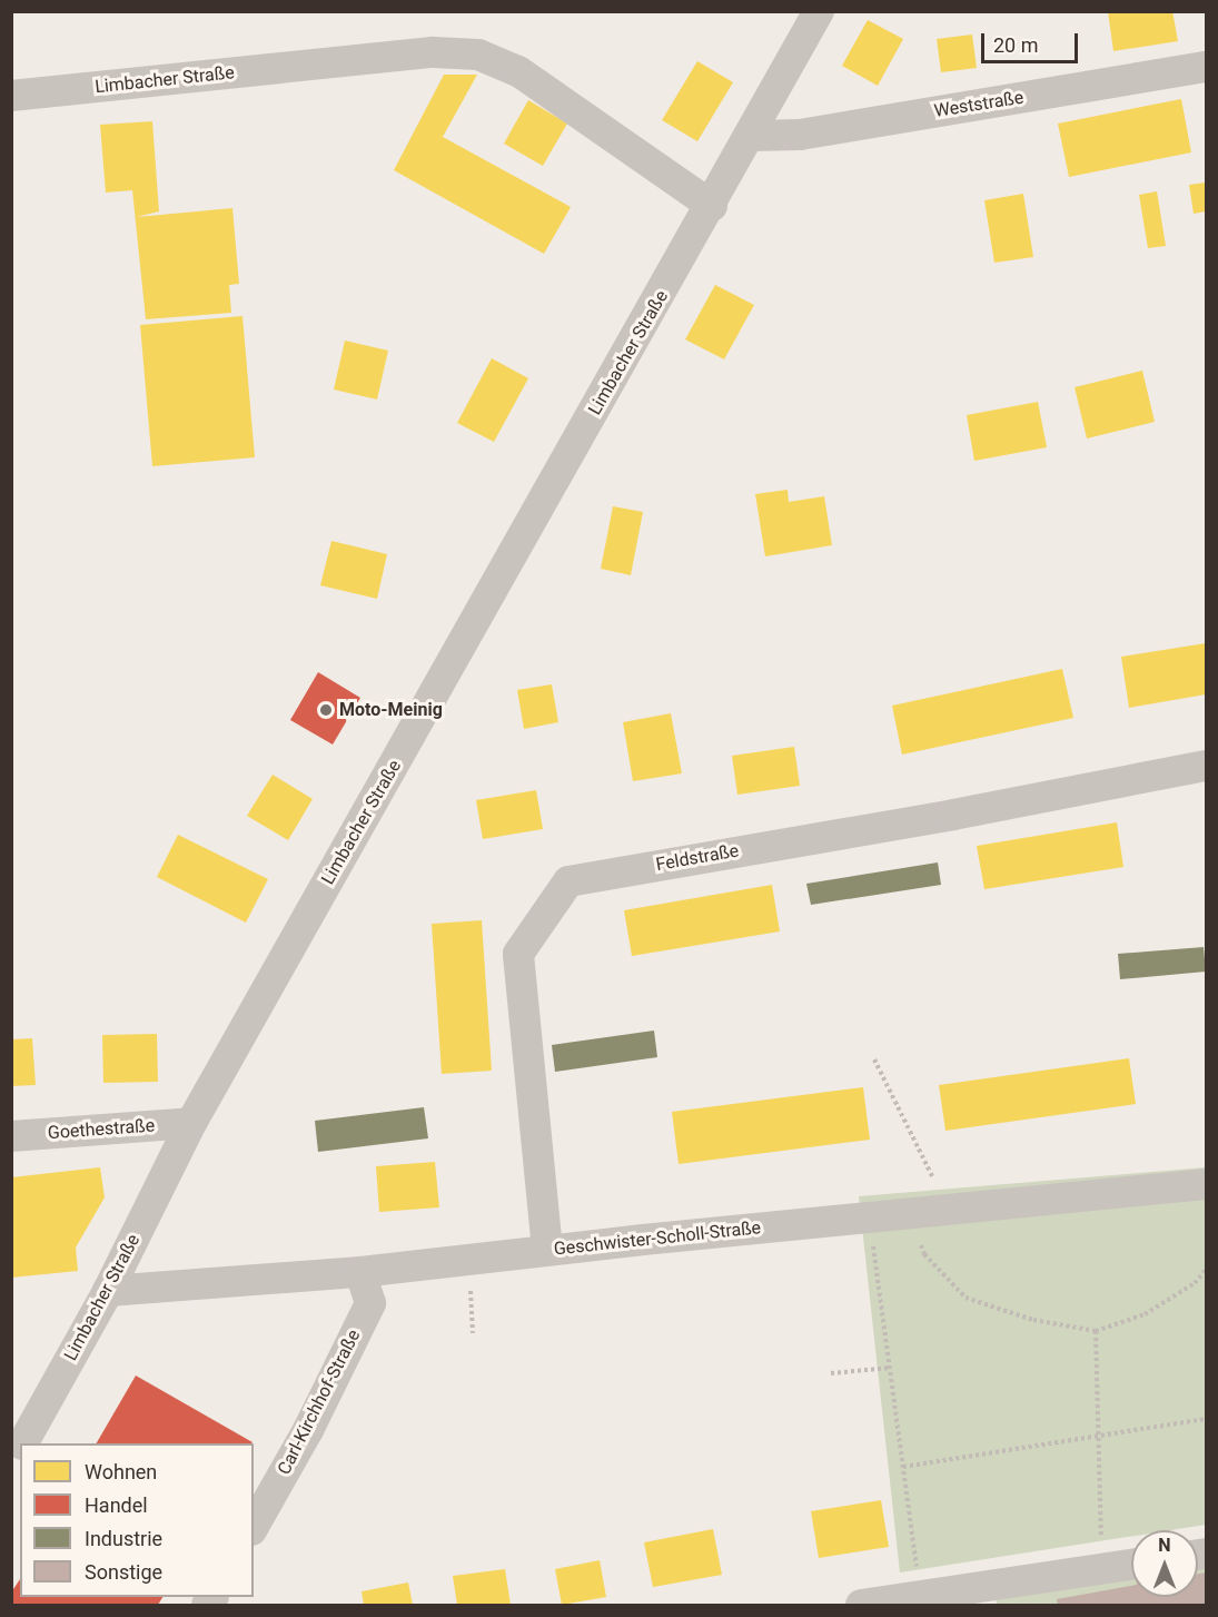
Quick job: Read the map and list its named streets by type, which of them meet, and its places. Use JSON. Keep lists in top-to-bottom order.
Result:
{
  "streets": {
    "street": [
      "Limbacher Straße",
      "Weststraße",
      "Feldstraße",
      "Goethestraße",
      "Geschwister-Scholl-Straße",
      "Carl-Kirchhof-Straße"
    ]
  },
  "crossings": [
    ["Limbacher Straße", "Weststraße"],
    ["Limbacher Straße", "Goethestraße"],
    ["Limbacher Straße", "Geschwister-Scholl-Straße"],
    ["Feldstraße", "Geschwister-Scholl-Straße"],
    ["Geschwister-Scholl-Straße", "Carl-Kirchhof-Straße"]
  ],
  "places": ["Moto-Meinig"],
  "legend": [
    "Wohnen",
    "Handel",
    "Industrie",
    "Sonstige"
  ],
  "scale_bar": "20 m",
  "north": "top"
}
